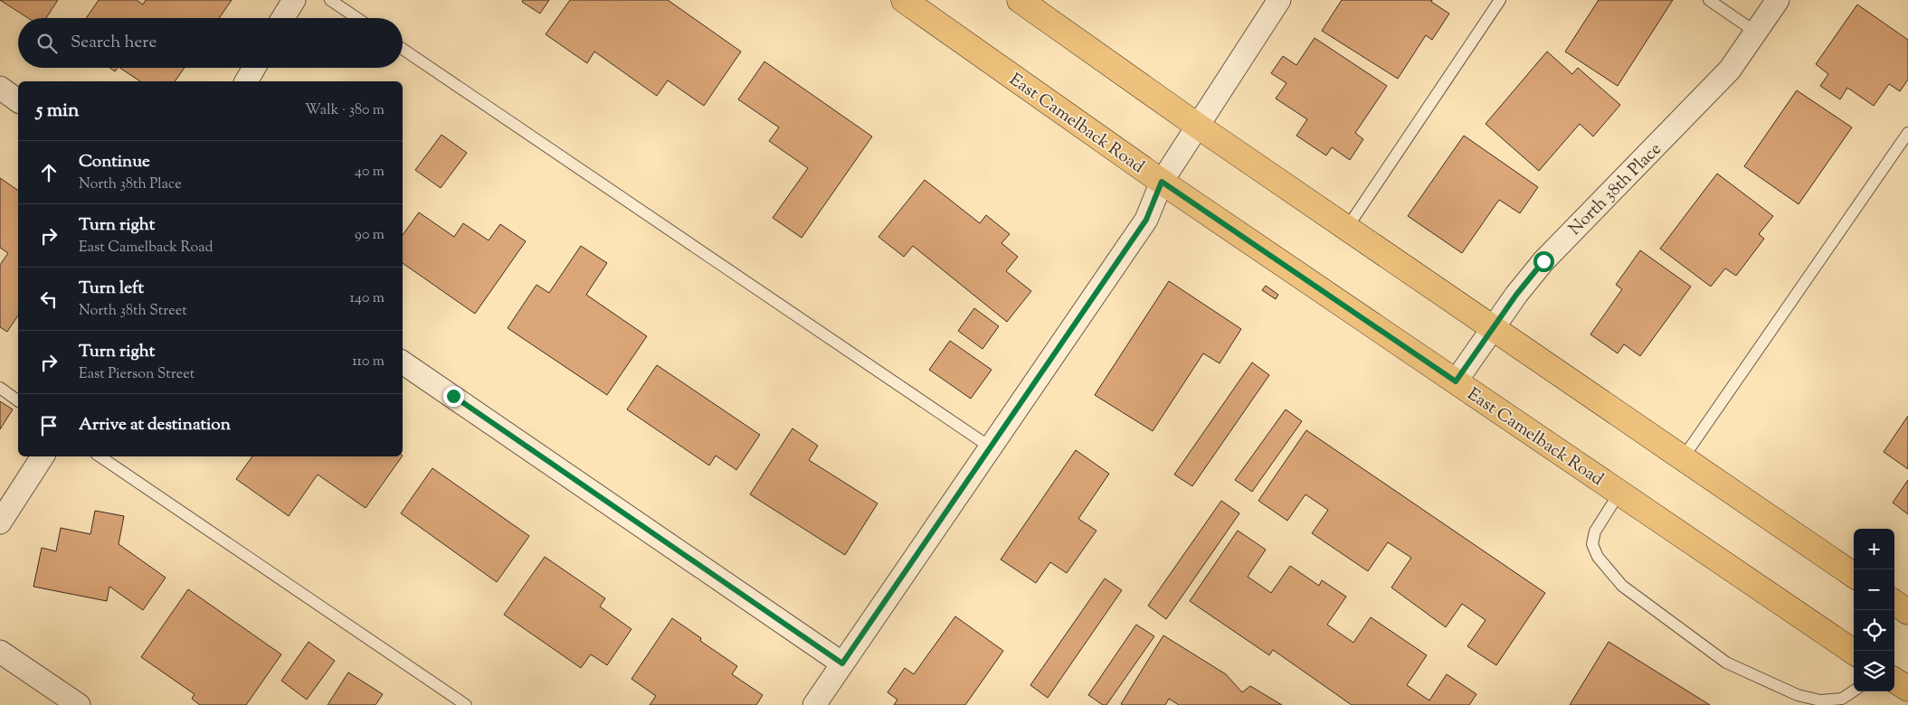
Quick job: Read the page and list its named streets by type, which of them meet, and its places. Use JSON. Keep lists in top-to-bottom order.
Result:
{
  "streets": {
    "main road": ["East Camelback Road"],
    "street": ["North 38th Place"]
  },
  "crossings": [
    ["East Camelback Road", "North 38th Place"]
  ],
  "page": {
    "search": "Search here",
    "heading": ["5 min", "Walk · 380 m"],
    "list": [
      ["Continue", "North 38th Place", "40 m"],
      ["Turn right", "East Camelback Road", "90 m"],
      ["Turn left", "North 38th Street", "140 m"],
      ["Turn right", "East Pierson Street", "110 m"],
      "Arrive at destination"
    ],
    "map_buttons": ["+", "−"]
  }
}
